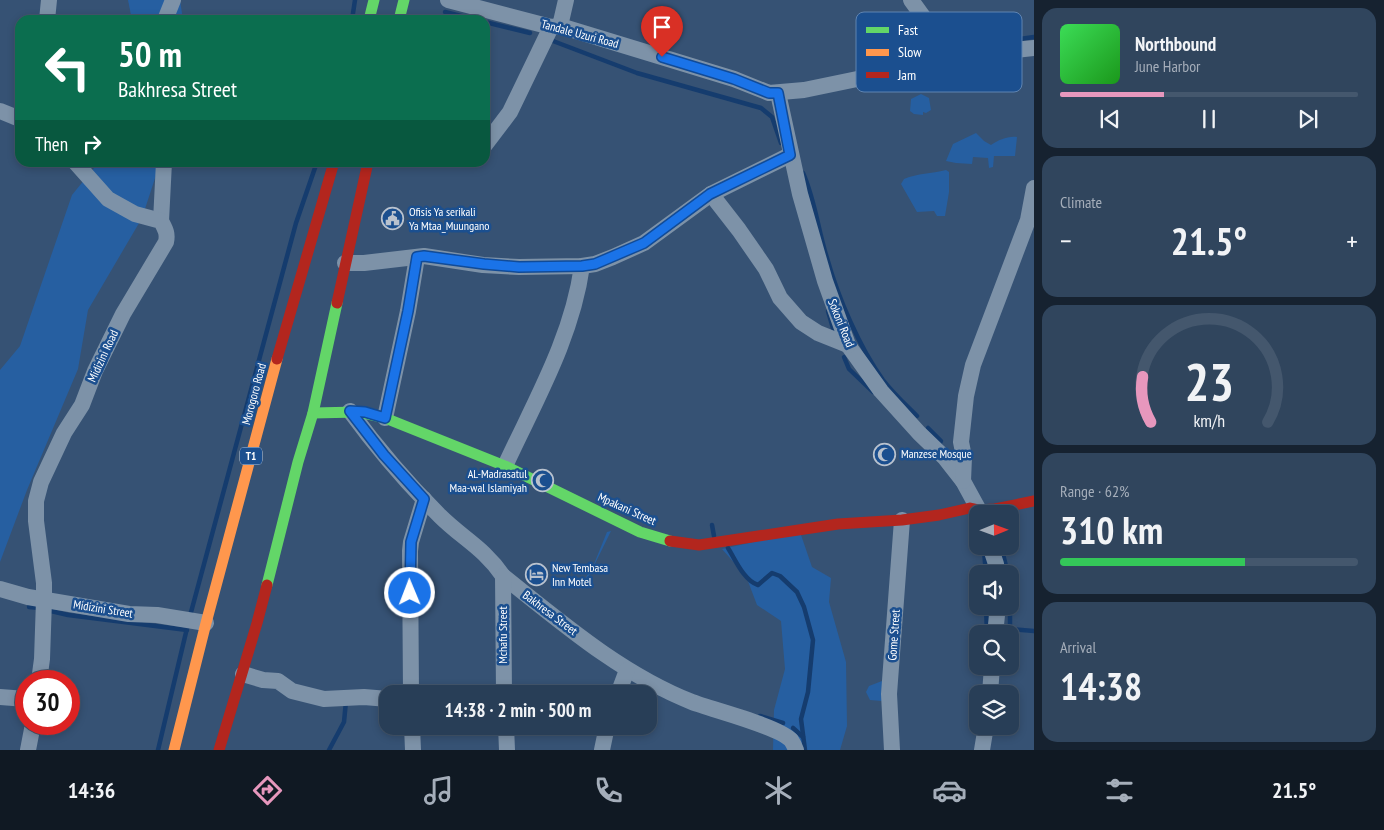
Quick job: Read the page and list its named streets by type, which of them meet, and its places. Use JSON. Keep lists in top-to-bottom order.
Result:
{
  "streets": {
    "main road": ["Morogoro Road", "T1", "Mpakani Street"],
    "street": [
      "Tandale Uzuri Road",
      "Sokoni Road",
      "Midizini Road",
      "Midizini Street",
      "Bakhresa Street",
      "Mchafu Street",
      "Gome Street"
    ]
  },
  "crossings": [
    ["Tandale Uzuri Road", "Sokoni Road"],
    ["Midizini Road", "Midizini Street"],
    ["Morogoro Road", "Midizini Street"],
    ["Mpakani Street", "Bakhresa Street"],
    ["Mpakani Street", "Gome Street"],
    ["Bakhresa Street", "Mchafu Street"]
  ],
  "places": {
    "public building": ["Ofisis Ya serikali Ya Mtaa_Muungano"],
    "mosque": ["Manzese Mosque", "AL-Madrasatul Maa-wal Islamiyah"],
    "hotel": ["New Tembasa Inn Motel"]
  },
  "legend": ["Fast", "Slow", "Jam"],
  "north": "right",
  "page": {
    "turn": ["50 m", "Bakhresa Street"],
    "song": ["Northbound", "June Harbor"],
    "then": "Then",
    "tile": [
      "Climate",
      ["Range · 62%", "310 km"],
      ["Arrival", "14:38"]
    ],
    "heat": ["−", "21.5°", "+"],
    "limit": "30",
    "trip": "14:38 · 2 min · 500 m",
    "tabs": ["14:36", "21.5°"],
    "gauge": ["23", "km/h"]
  }
}
